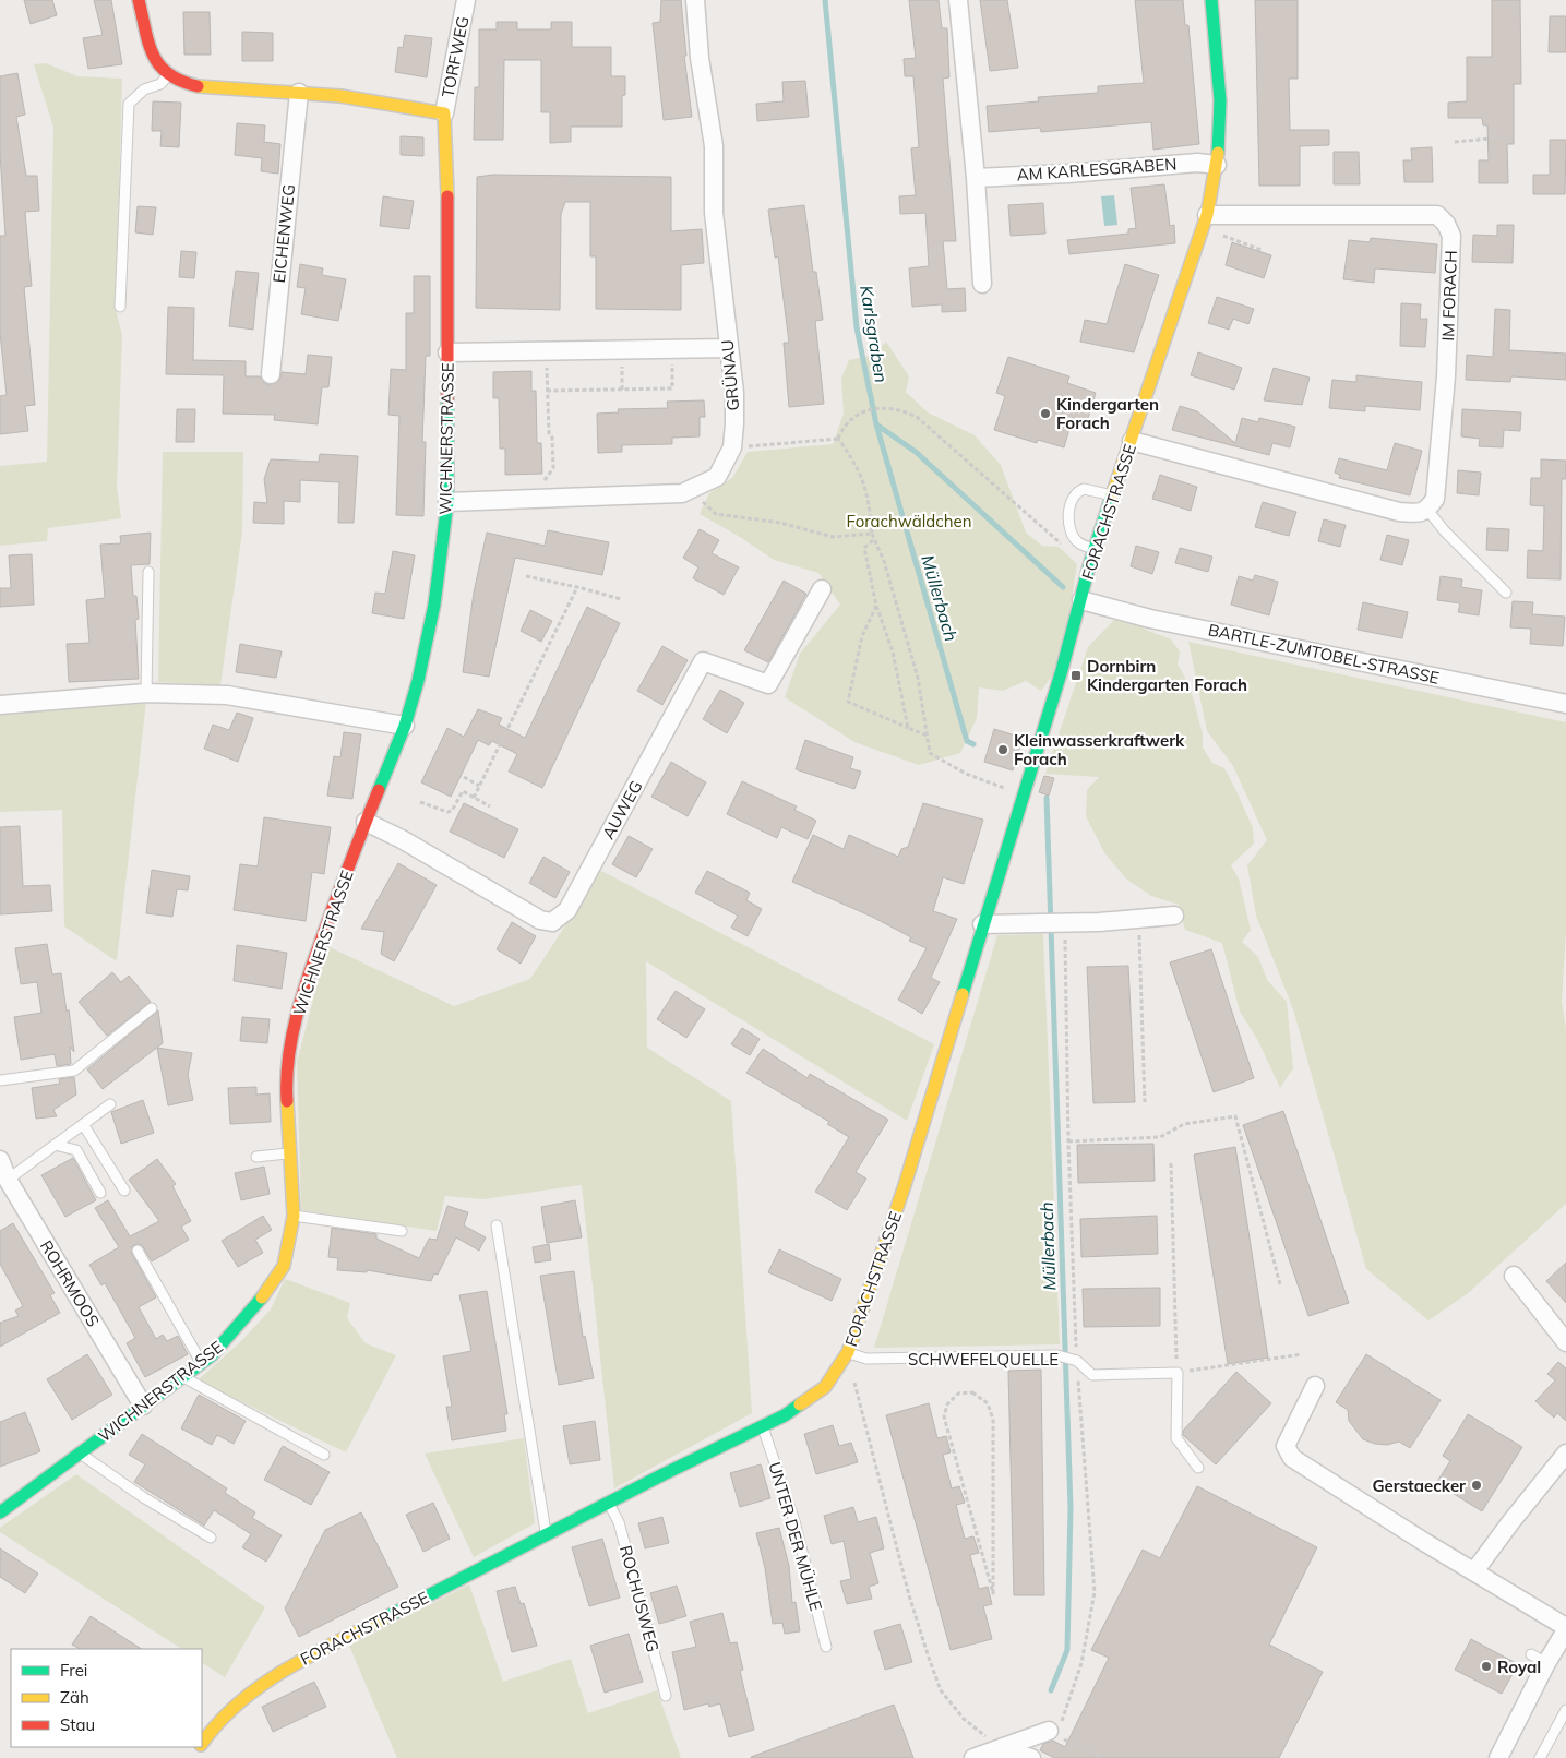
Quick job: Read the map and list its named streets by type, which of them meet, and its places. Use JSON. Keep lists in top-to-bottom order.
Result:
{
  "streets": {
    "street": [
      "TORFWEG",
      "AM KARLESGRABEN",
      "EICHENWEG",
      "IM FORACH",
      "GRÜNAU",
      "WICHNERSTRASSE",
      "FORACHSTRASSE",
      "BARTLE-ZUMTOBEL-STRASSE",
      "AUWEG",
      "ROHRMOOS"
    ],
    "lane": ["SCHWEFELQUELLE", "UNTER DER MÜHLE", "ROCHUSWEG"]
  },
  "crossings": [
    ["TORFWEG", "WICHNERSTRASSE"],
    ["AM KARLESGRABEN", "FORACHSTRASSE"],
    ["IM FORACH", "FORACHSTRASSE"],
    ["GRÜNAU", "WICHNERSTRASSE"],
    ["WICHNERSTRASSE", "AUWEG"],
    ["WICHNERSTRASSE", "ROHRMOOS"],
    ["FORACHSTRASSE", "BARTLE-ZUMTOBEL-STRASSE"],
    ["FORACHSTRASSE", "SCHWEFELQUELLE"],
    ["FORACHSTRASSE", "UNTER DER MÜHLE"],
    ["FORACHSTRASSE", "ROCHUSWEG"]
  ],
  "water": ["Karlsgraben", "Müllerbach"],
  "parks": ["Forachwäldchen"],
  "places": {
    "other": [
      "Kindergarten Forach",
      "Kleinwasserkraftwerk Forach",
      "Gerstaecker",
      "Royal"
    ],
    "transit": ["Dornbirn Kindergarten Forach"]
  },
  "legend": ["Frei", "Zäh", "Stau"]
}
